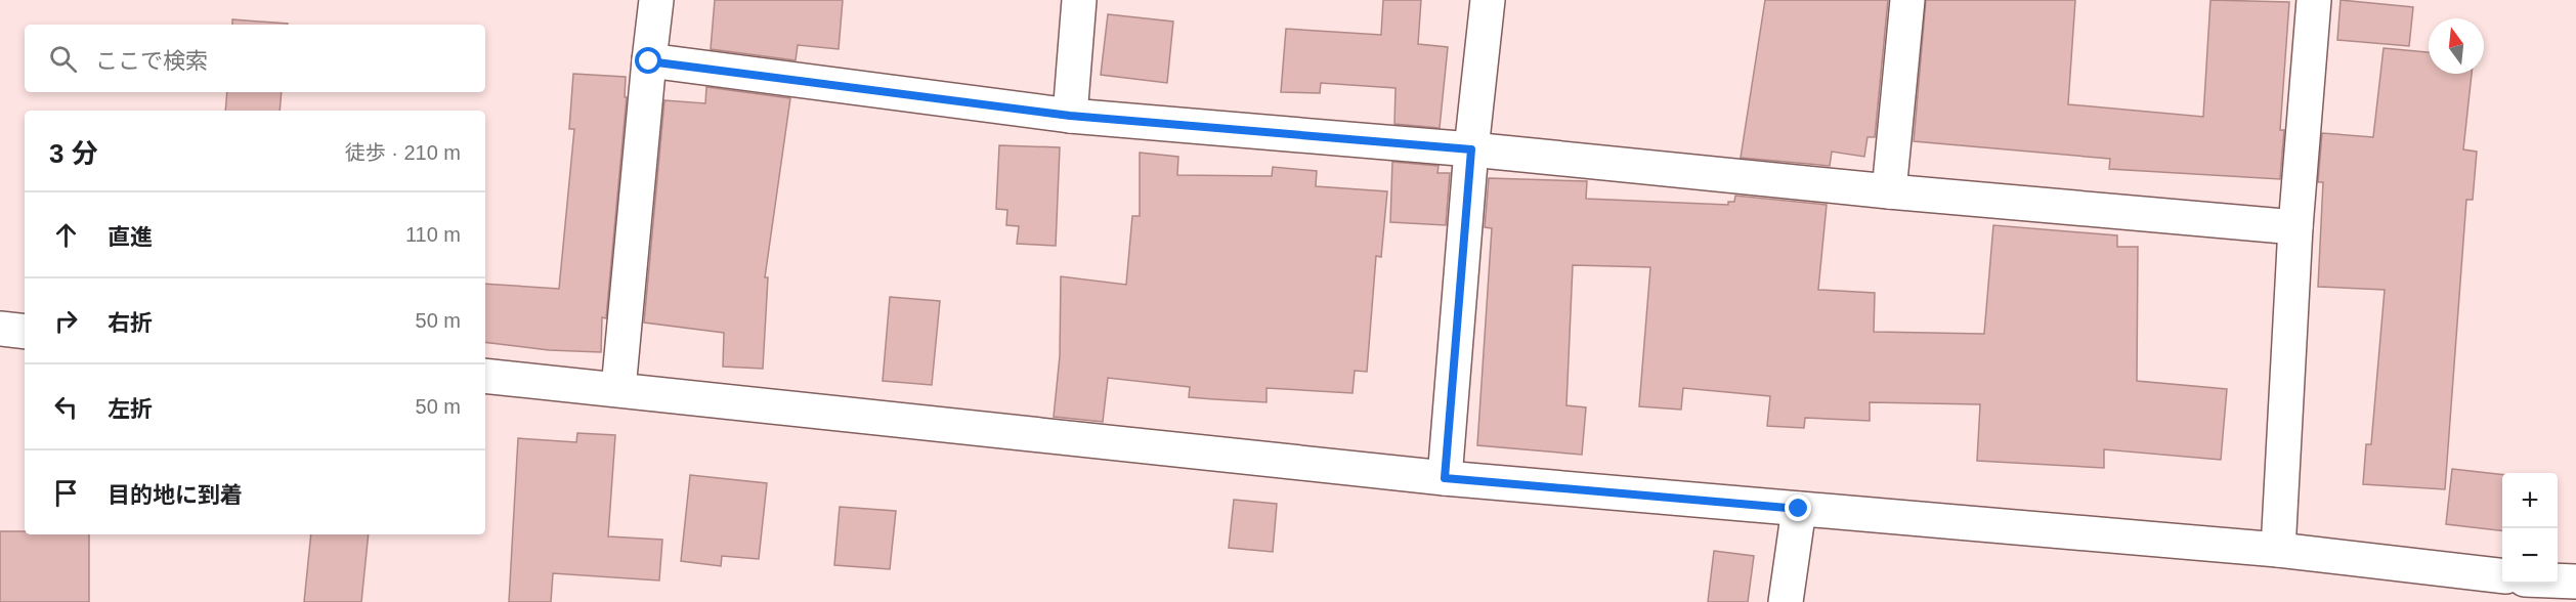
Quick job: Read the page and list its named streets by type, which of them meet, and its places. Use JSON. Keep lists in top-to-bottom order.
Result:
{
  "north": "top",
  "page": {
    "search": "ここで検索",
    "heading": ["3 分", "徒歩 · 210 m"],
    "list": [
      ["直進", "110 m"],
      ["右折", "50 m"],
      ["左折", "50 m"],
      "目的地に到着"
    ],
    "map_buttons": ["+", "−"]
  }
}
